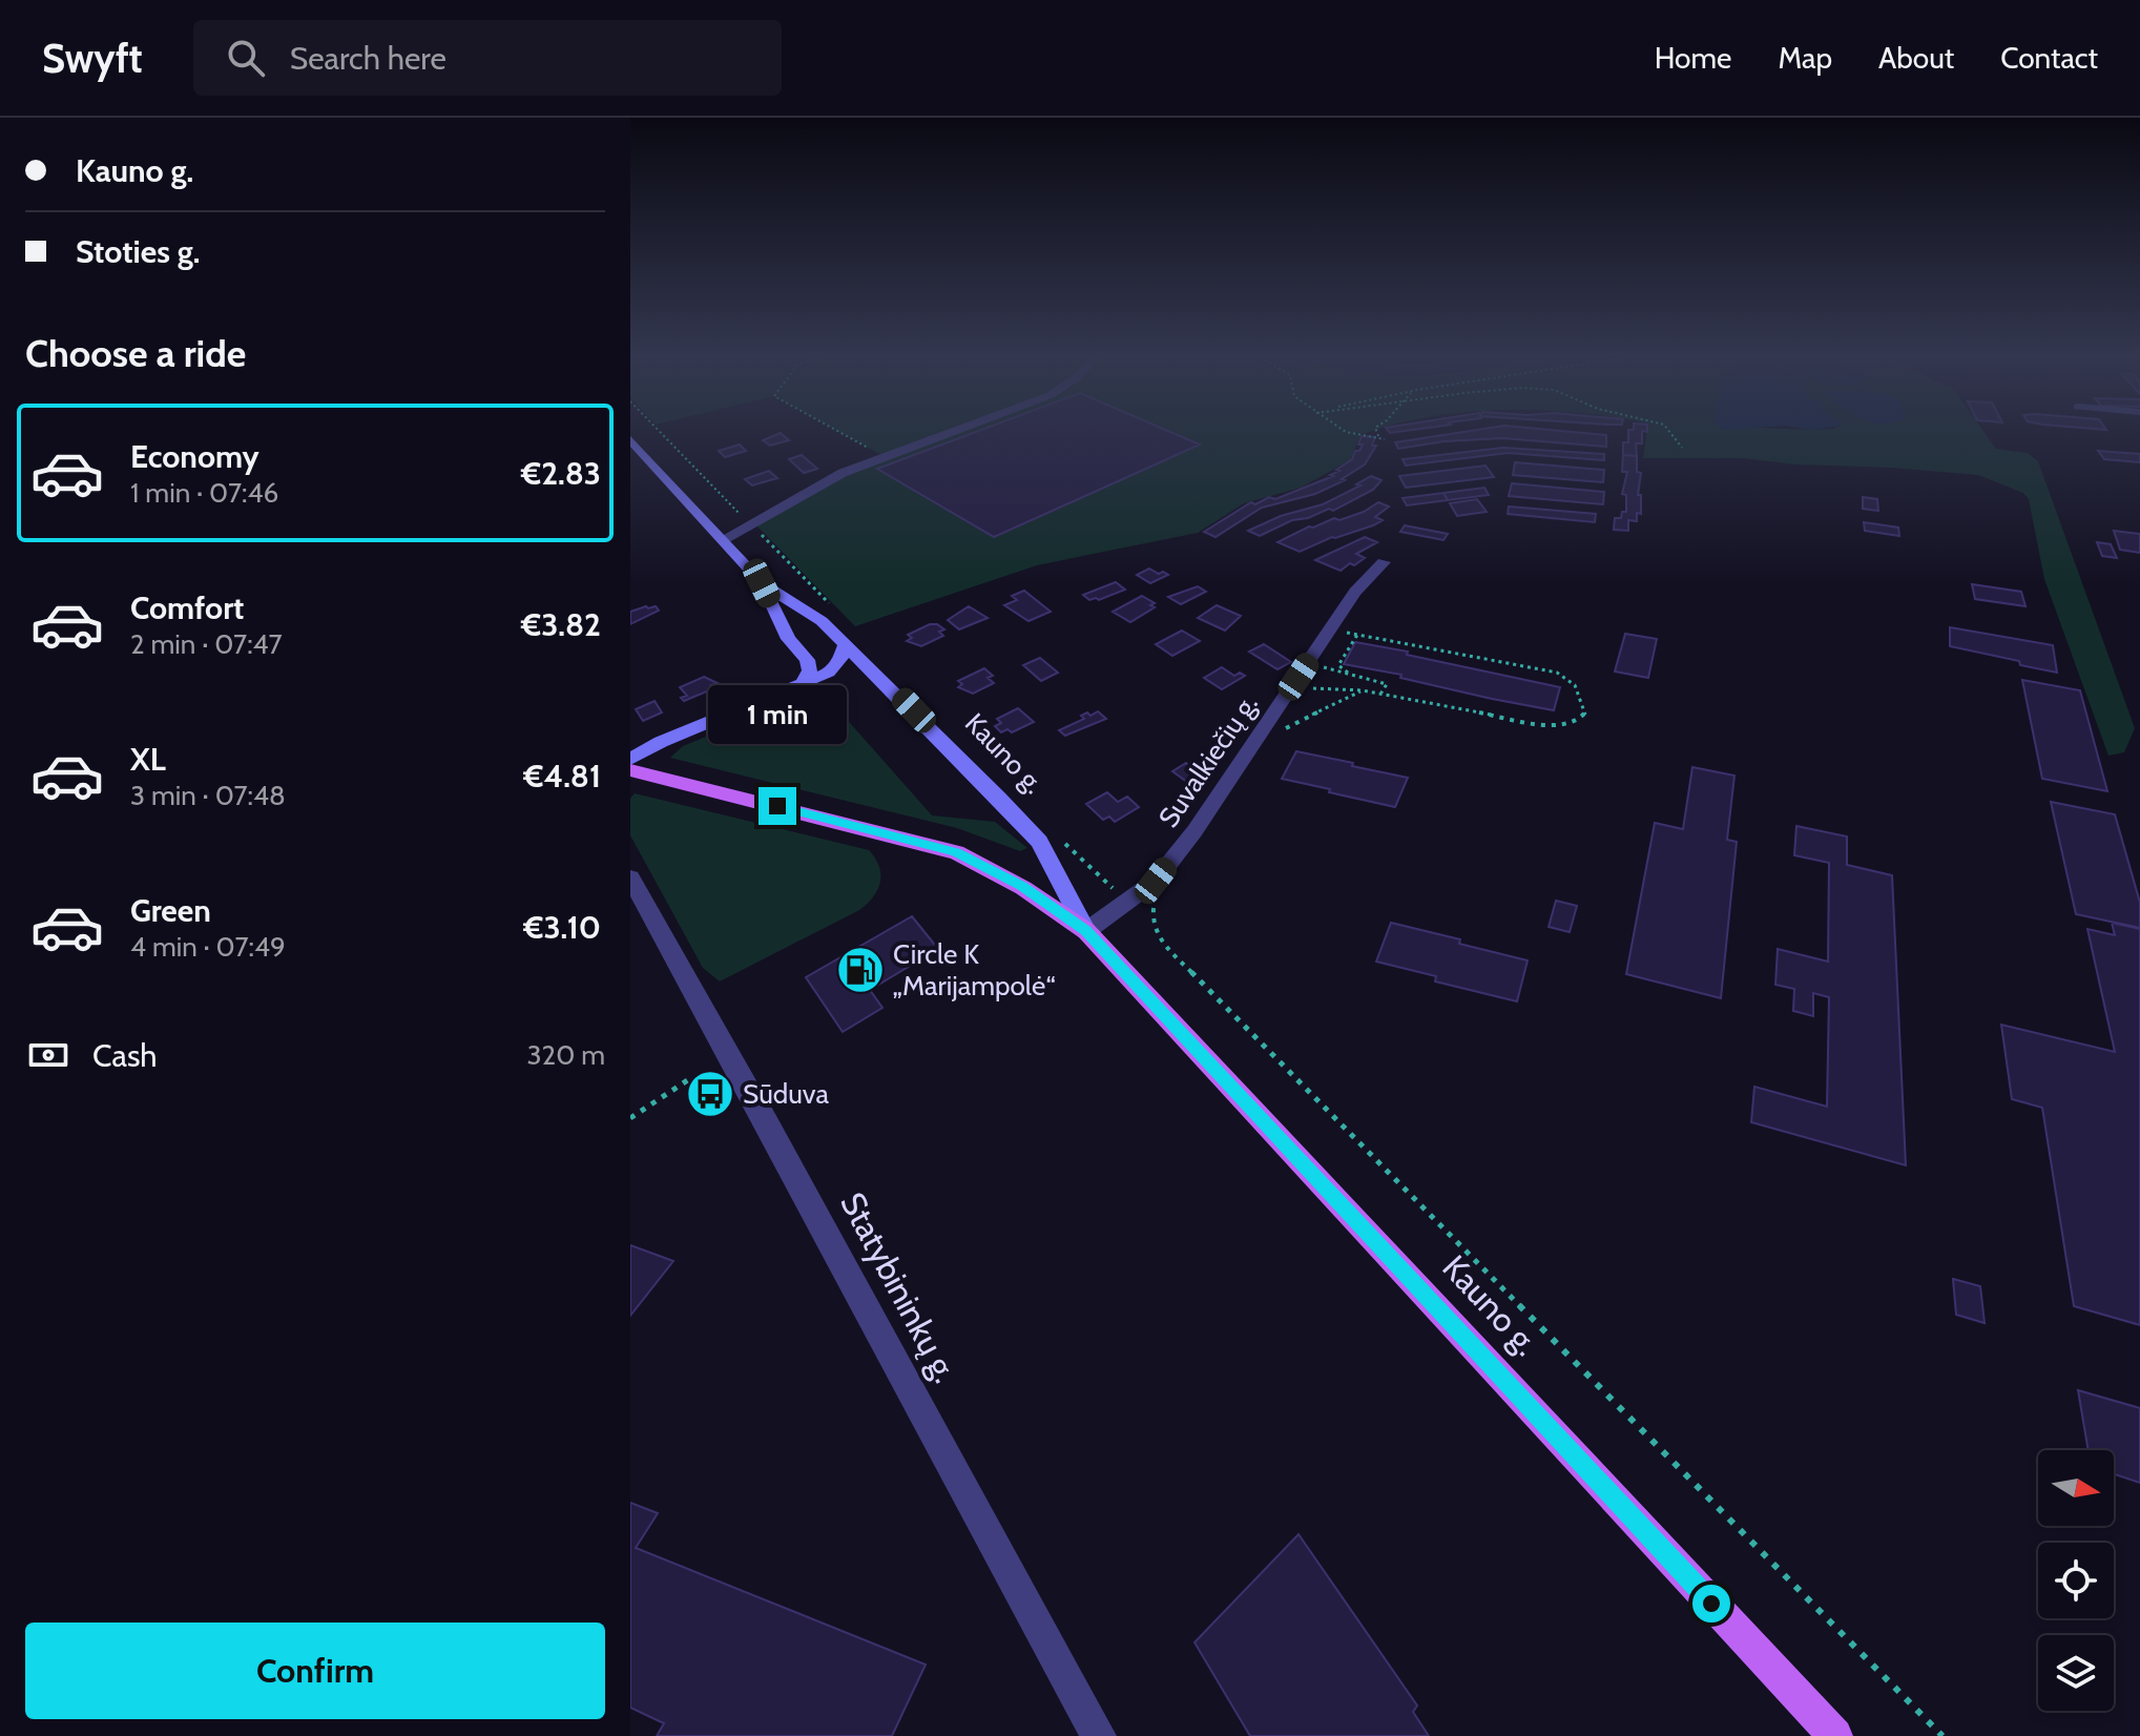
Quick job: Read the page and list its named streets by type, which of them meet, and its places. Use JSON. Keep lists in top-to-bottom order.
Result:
{
  "streets": {
    "main road": ["Kauno g."],
    "street": ["Suvalkiečių g.", "Statybininkų g."]
  },
  "crossings": [
    ["Kauno g.", "Suvalkiečių g."]
  ],
  "places": {
    "fuel station": ["Circle K „Marijampolė“"],
    "bus stop": ["Sūduva"]
  },
  "north": "right",
  "page": {
    "header": "Swyft",
    "search": "Search here",
    "nav": [
      "Home",
      "Map",
      "About",
      "Contact"
    ],
    "banner": ["Kauno g.", "Stoties g."],
    "heading": "Choose a ride",
    "list": [
      {
        "name": "Economy",
        "note": "1 min · 07:46",
        "value": "€2.83"
      },
      {
        "name": "Comfort",
        "note": "2 min · 07:47",
        "value": "€3.82"
      },
      {
        "name": "XL",
        "note": "3 min · 07:48",
        "value": "€4.81"
      },
      {
        "name": "Green",
        "note": "4 min · 07:49",
        "value": "€3.10"
      }
    ],
    "bubble": "1 min",
    "pay": ["Cash", "320 m"],
    "buttons": "Confirm"
  }
}
